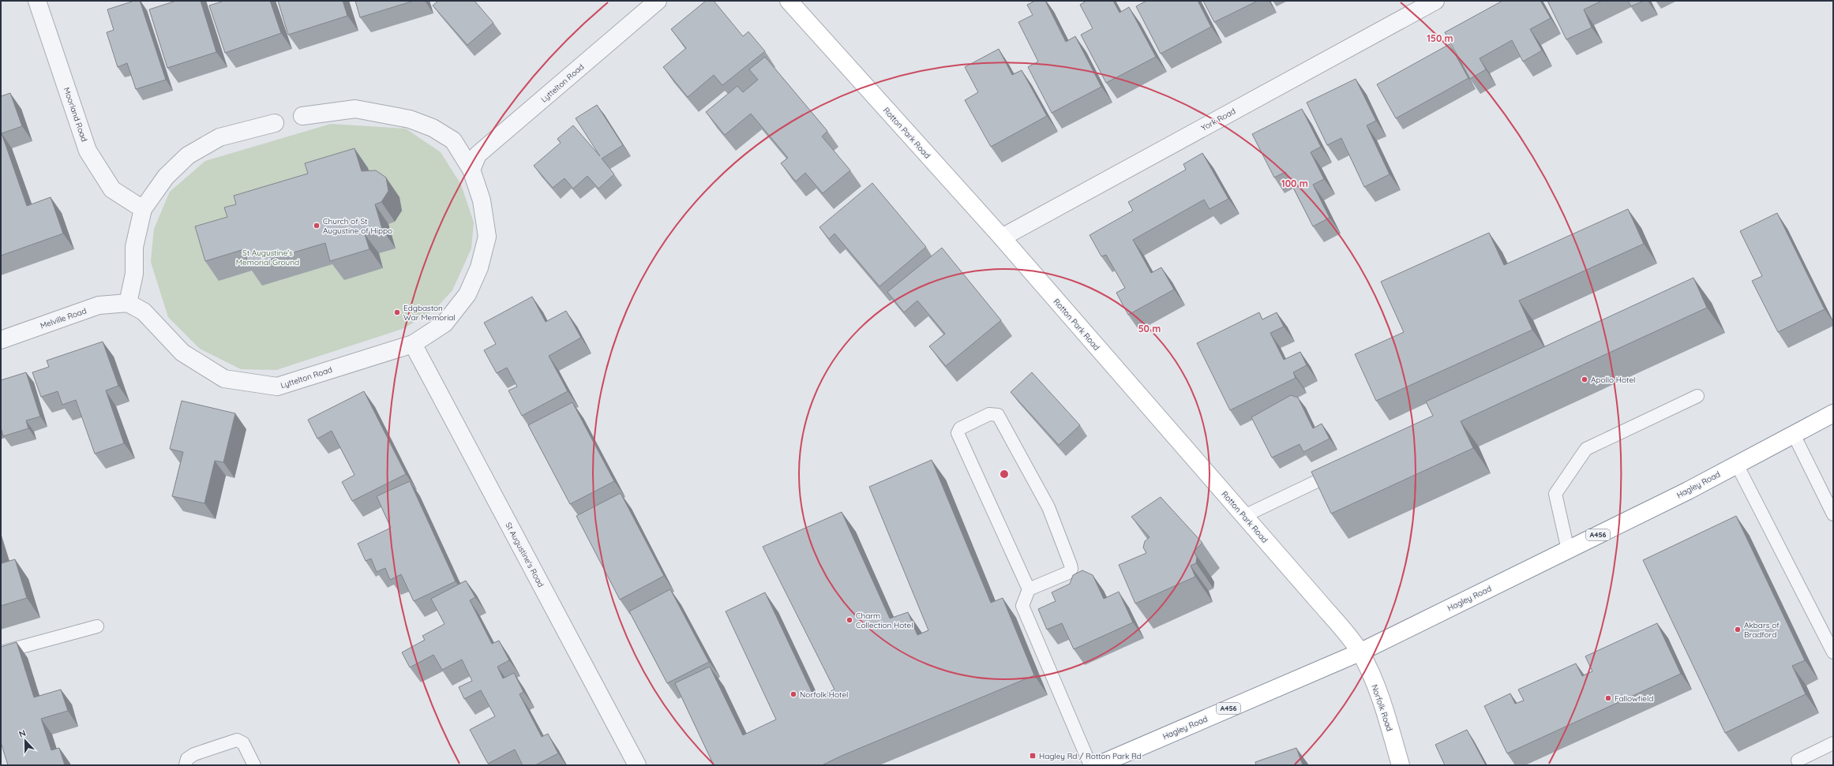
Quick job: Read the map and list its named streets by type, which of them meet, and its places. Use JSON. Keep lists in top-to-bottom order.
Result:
{
  "streets": {
    "main road": [
      "Rotton Park Road",
      "Hagley Road",
      "A456",
      "Norfolk Road"
    ],
    "street": [
      "Lyttelton Road",
      "Moorland Road",
      "York Road",
      "Melville Road",
      "St Augustine's Road"
    ]
  },
  "crossings": [
    ["Lyttelton Road", "Melville Road"],
    ["Lyttelton Road", "St Augustine's Road"],
    ["York Road", "Rotton Park Road"],
    ["Rotton Park Road", "Hagley Road"],
    ["Rotton Park Road", "Norfolk Road"],
    ["Hagley Road", "Norfolk Road"]
  ],
  "parks": ["St Augustine's Memorial Ground"],
  "places": {
    "other": [
      "Church of St Augustine of Hippo",
      "Edgbaston War Memorial",
      "Apollo Hotel",
      "Charm Collection Hotel",
      "Akbars of Bradford",
      "Norfolk Hotel",
      "Fallowfield"
    ],
    "transit": ["Hagley Rd / Rotton Park Rd"]
  },
  "north": "top",
  "rings": ["150 m", "100 m", "50 m"]
}
